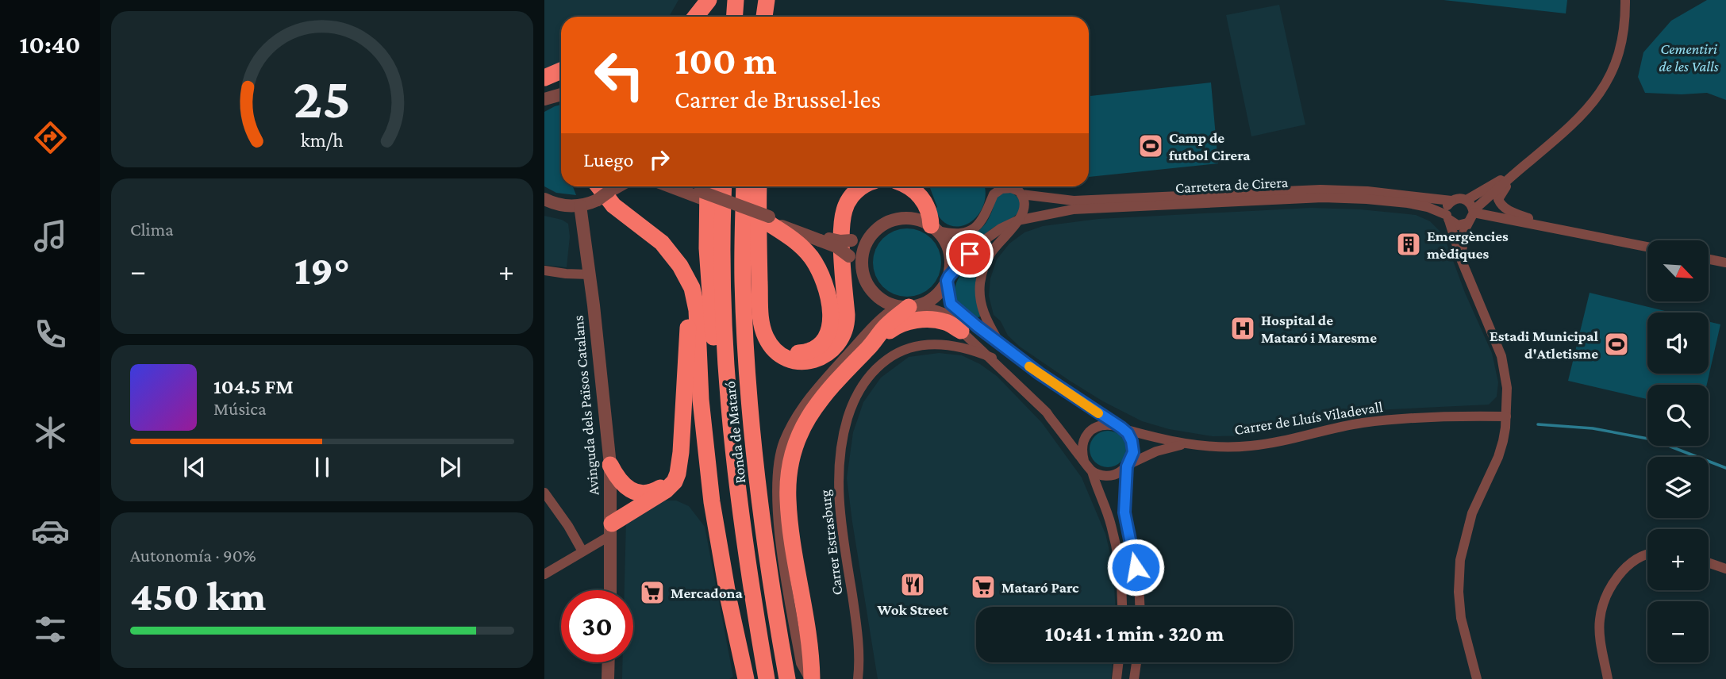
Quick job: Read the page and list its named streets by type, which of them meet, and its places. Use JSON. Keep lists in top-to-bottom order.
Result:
{
  "streets": {
    "highway": ["Ronda de Mataró"],
    "street": [
      "Carretera de Cirera",
      "Avinguda dels Països Catalans",
      "Carrer de Lluís Viladevall",
      "Carrer Estrasburg"
    ]
  },
  "parks": ["Cementiri de les Valls"],
  "places": {
    "sports": ["Camp de futbol Cirera", "Estadi Municipal d'Atletisme"],
    "building": ["Emergències mèdiques"],
    "hospital": ["Hospital de Mataró i Maresme"],
    "restaurant": ["Wok Street"],
    "supermarket": ["Mataró Parc", "Mercadona"]
  },
  "north": "bottom right",
  "page": {
    "tabs": "10:40",
    "turn": ["100 m", "Carrer de Brussel·les"],
    "then": "Luego",
    "tile": [
      "Clima",
      ["Autonomía · 90%", "450 km"]
    ],
    "map_buttons": ["+", "−"],
    "heat": ["−", "19°", "+"],
    "song": ["104.5 FM", "Música"],
    "limit": "30",
    "trip": "10:41 · 1 min · 320 m",
    "gauge": ["25", "km/h"]
  }
}
